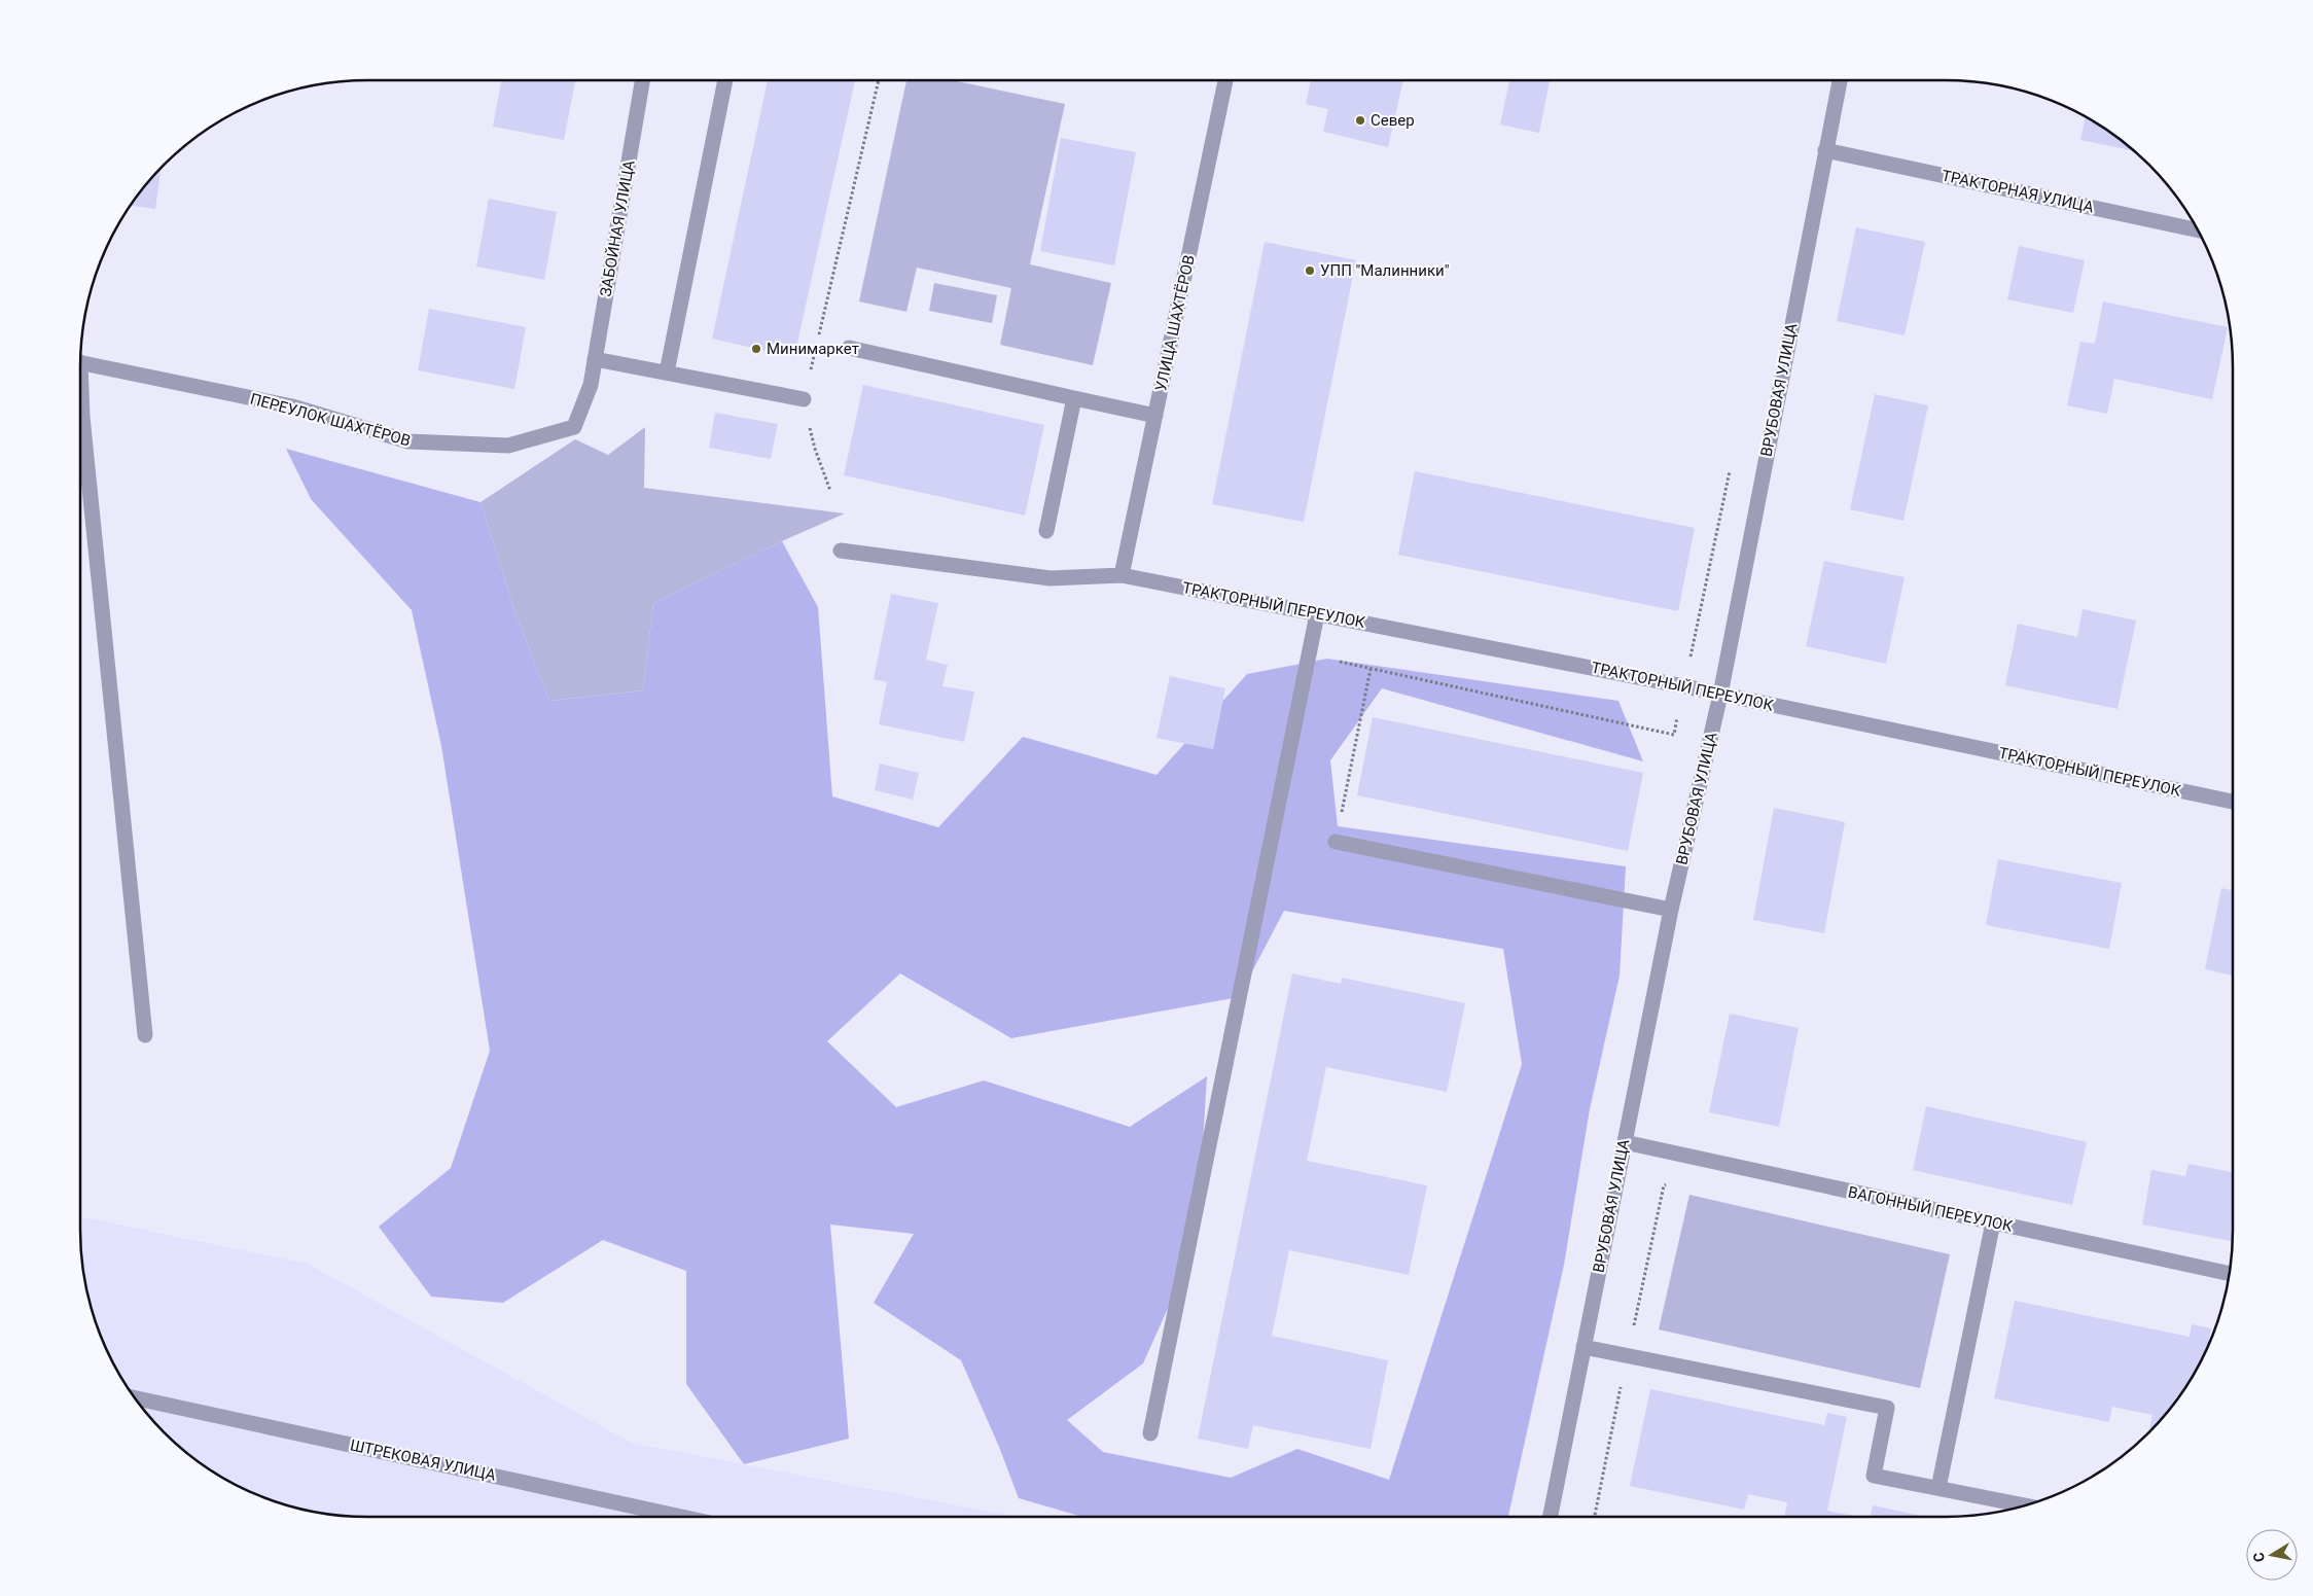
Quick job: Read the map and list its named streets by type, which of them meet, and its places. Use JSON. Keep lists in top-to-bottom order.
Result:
{
  "streets": {
    "street": [
      "ТРАКТОРНАЯ УЛИЦА",
      "ЗАБОЙНАЯ УЛИЦА",
      "УЛИЦА ШАХТЁРОВ",
      "ВРУБОВАЯ УЛИЦА",
      "ПЕРЕУЛОК ШАХТЁРОВ",
      "ТРАКТОРНЫЙ ПЕРЕУЛОК",
      "ВАГОННЫЙ ПЕРЕУЛОК",
      "ШТРЕКОВАЯ УЛИЦА"
    ]
  },
  "crossings": [
    ["ТРАКТОРНАЯ УЛИЦА", "ВРУБОВАЯ УЛИЦА"],
    ["ЗАБОЙНАЯ УЛИЦА", "ПЕРЕУЛОК ШАХТЁРОВ"],
    ["УЛИЦА ШАХТЁРОВ", "ТРАКТОРНЫЙ ПЕРЕУЛОК"],
    ["ВРУБОВАЯ УЛИЦА", "ТРАКТОРНЫЙ ПЕРЕУЛОК"],
    ["ВРУБОВАЯ УЛИЦА", "ВАГОННЫЙ ПЕРЕУЛОК"]
  ],
  "places": ["Север", "УПП \"Малинники\"", "Минимаркет"],
  "north": "left"
}
